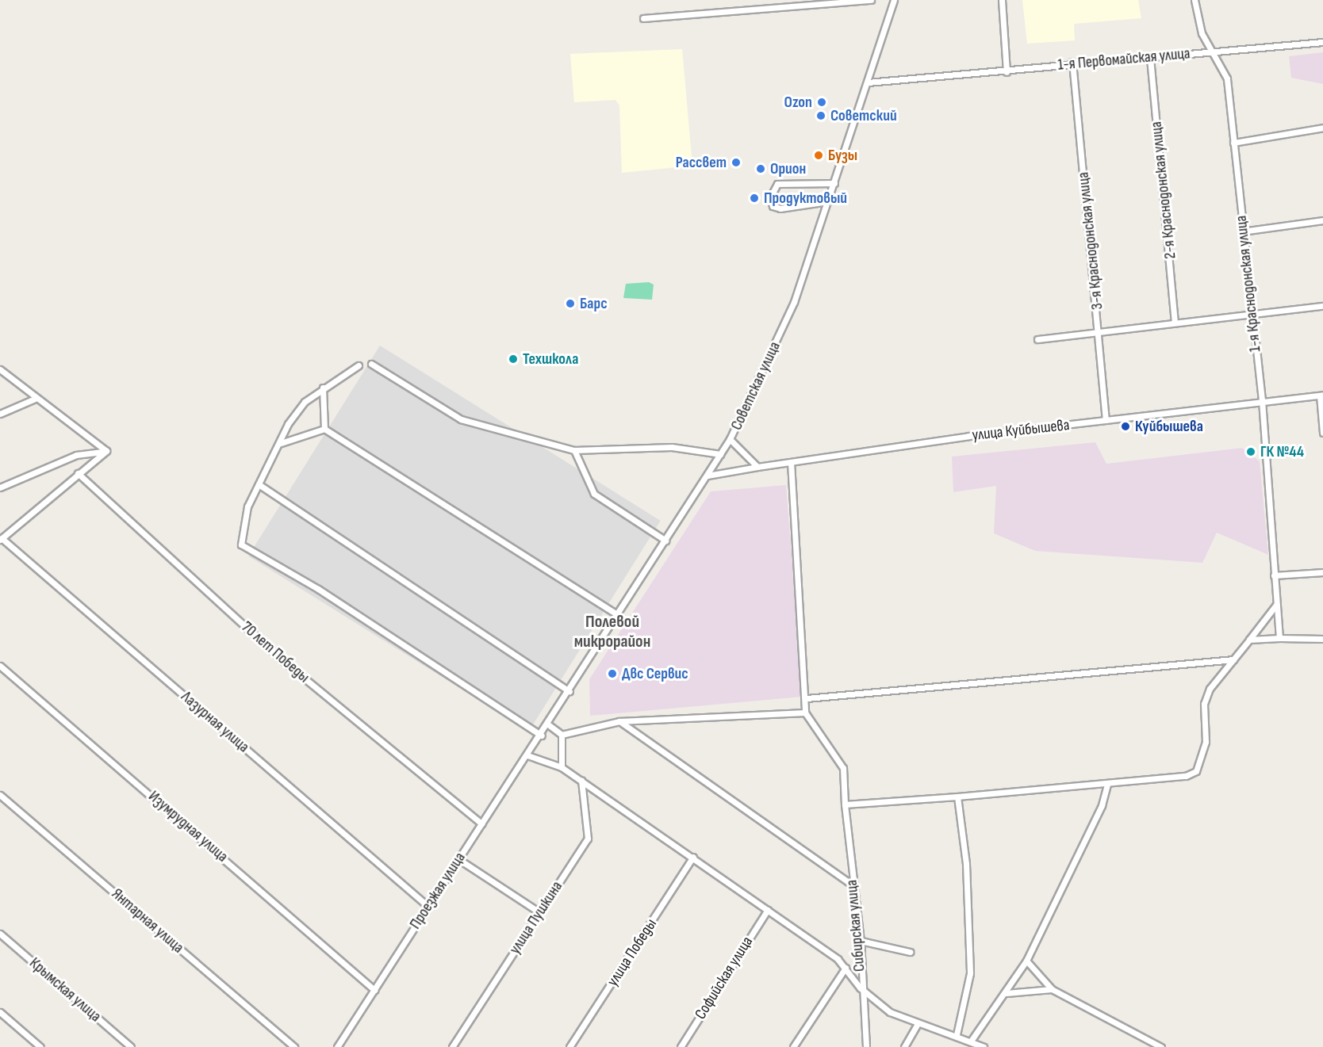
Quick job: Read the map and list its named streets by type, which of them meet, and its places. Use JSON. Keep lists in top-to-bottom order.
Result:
{
  "streets": {
    "street": [
      "1-я Первомайская улица",
      "2-я Краснодонская улица",
      "3-я Краснодонская улица",
      "1-я Краснодонская улица",
      "Советская улица",
      "улица Куйбышева",
      "70 лет Победы",
      "Лазурная улица",
      "Изумрудная улица",
      "Проезжая улица",
      "улица Пушкина",
      "Янтарная улица",
      "Сибирская улица",
      "улица Победы",
      "Софийская улица",
      "Крымская улица"
    ]
  },
  "crossings": [
    ["1-я Первомайская улица", "2-я Краснодонская улица"],
    ["1-я Первомайская улица", "3-я Краснодонская улица"],
    ["1-я Первомайская улица", "1-я Краснодонская улица"],
    ["1-я Первомайская улица", "Советская улица"],
    ["3-я Краснодонская улица", "улица Куйбышева"],
    ["1-я Краснодонская улица", "улица Куйбышева"],
    ["Советская улица", "улица Куйбышева"],
    ["Советская улица", "Проезжая улица"],
    ["70 лет Победы", "Проезжая улица"],
    ["Лазурная улица", "Проезжая улица"],
    ["Изумрудная улица", "Проезжая улица"]
  ],
  "districts": ["Полевой микрорайон"],
  "places": [
    "Ozon",
    "Советский",
    "Бузы",
    "Рассвет",
    "Орион",
    "Продуктовый",
    "Барс",
    "Техшкола",
    "Куйбышева",
    "ГК №44",
    "Двс Сервис"
  ]
}
